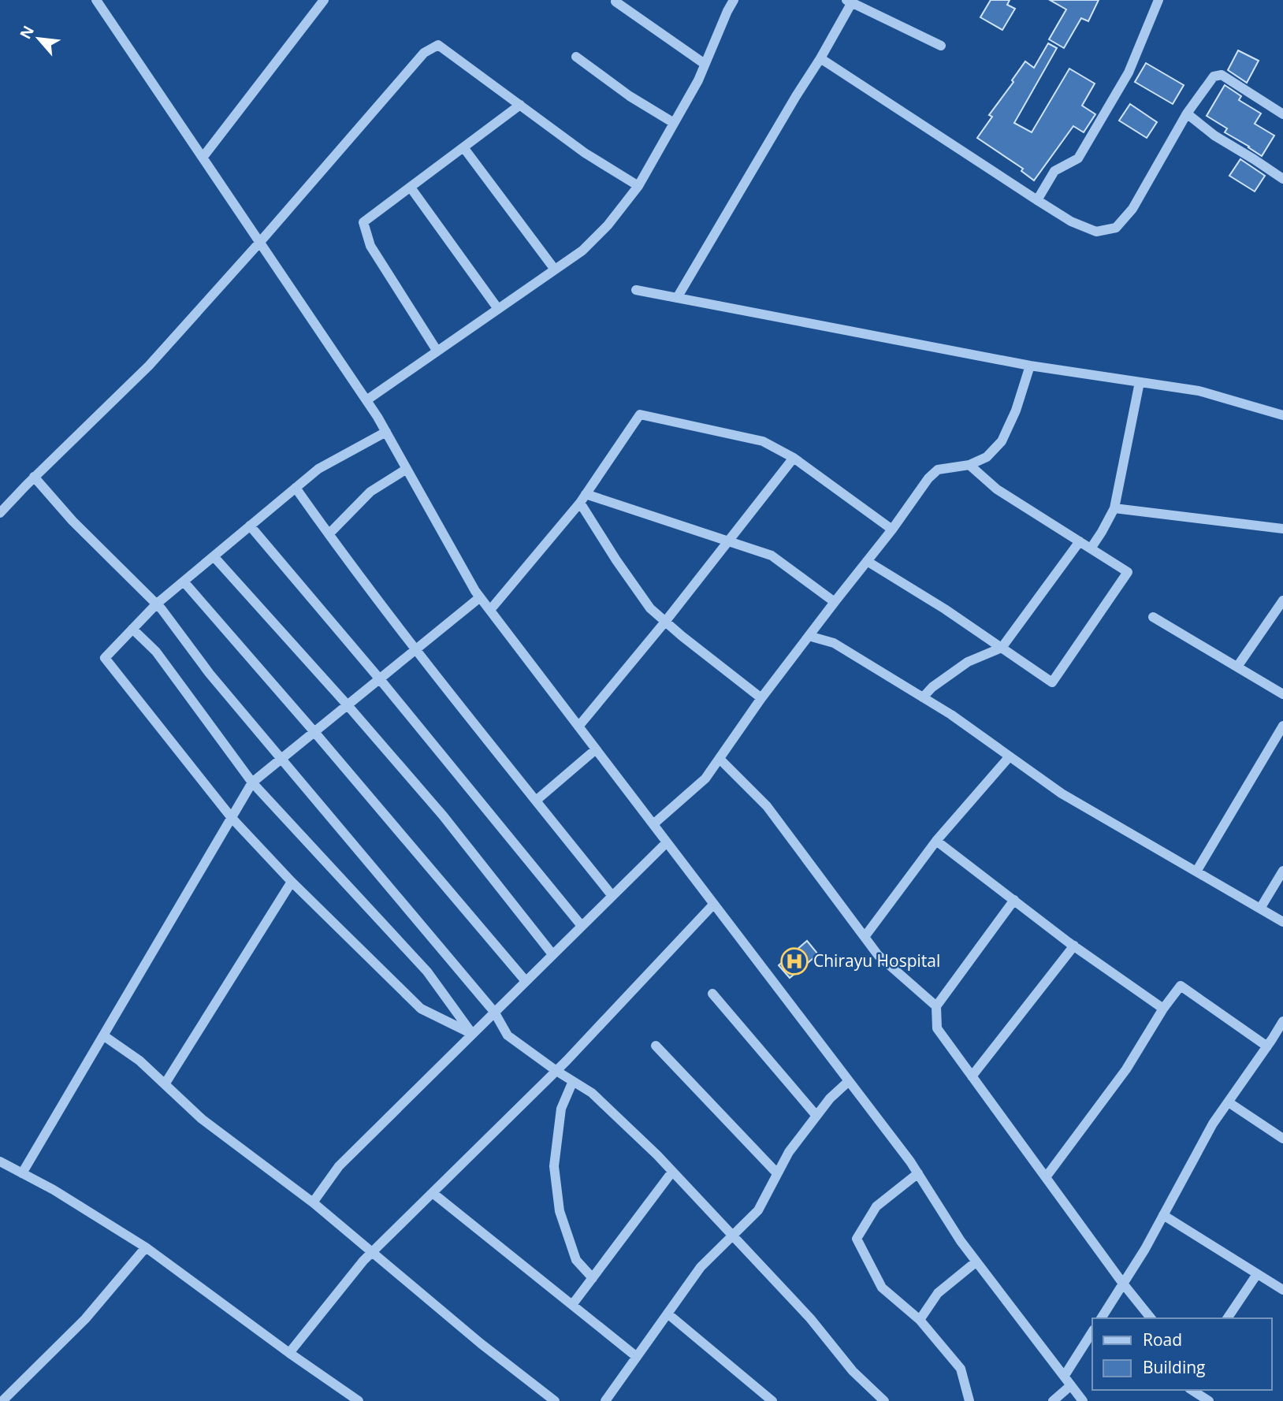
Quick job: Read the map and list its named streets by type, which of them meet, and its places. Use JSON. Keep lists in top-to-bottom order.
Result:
{
  "places": {
    "hospital": ["Chirayu Hospital"]
  },
  "legend": ["Road", "Building"],
  "north": "top left"
}
